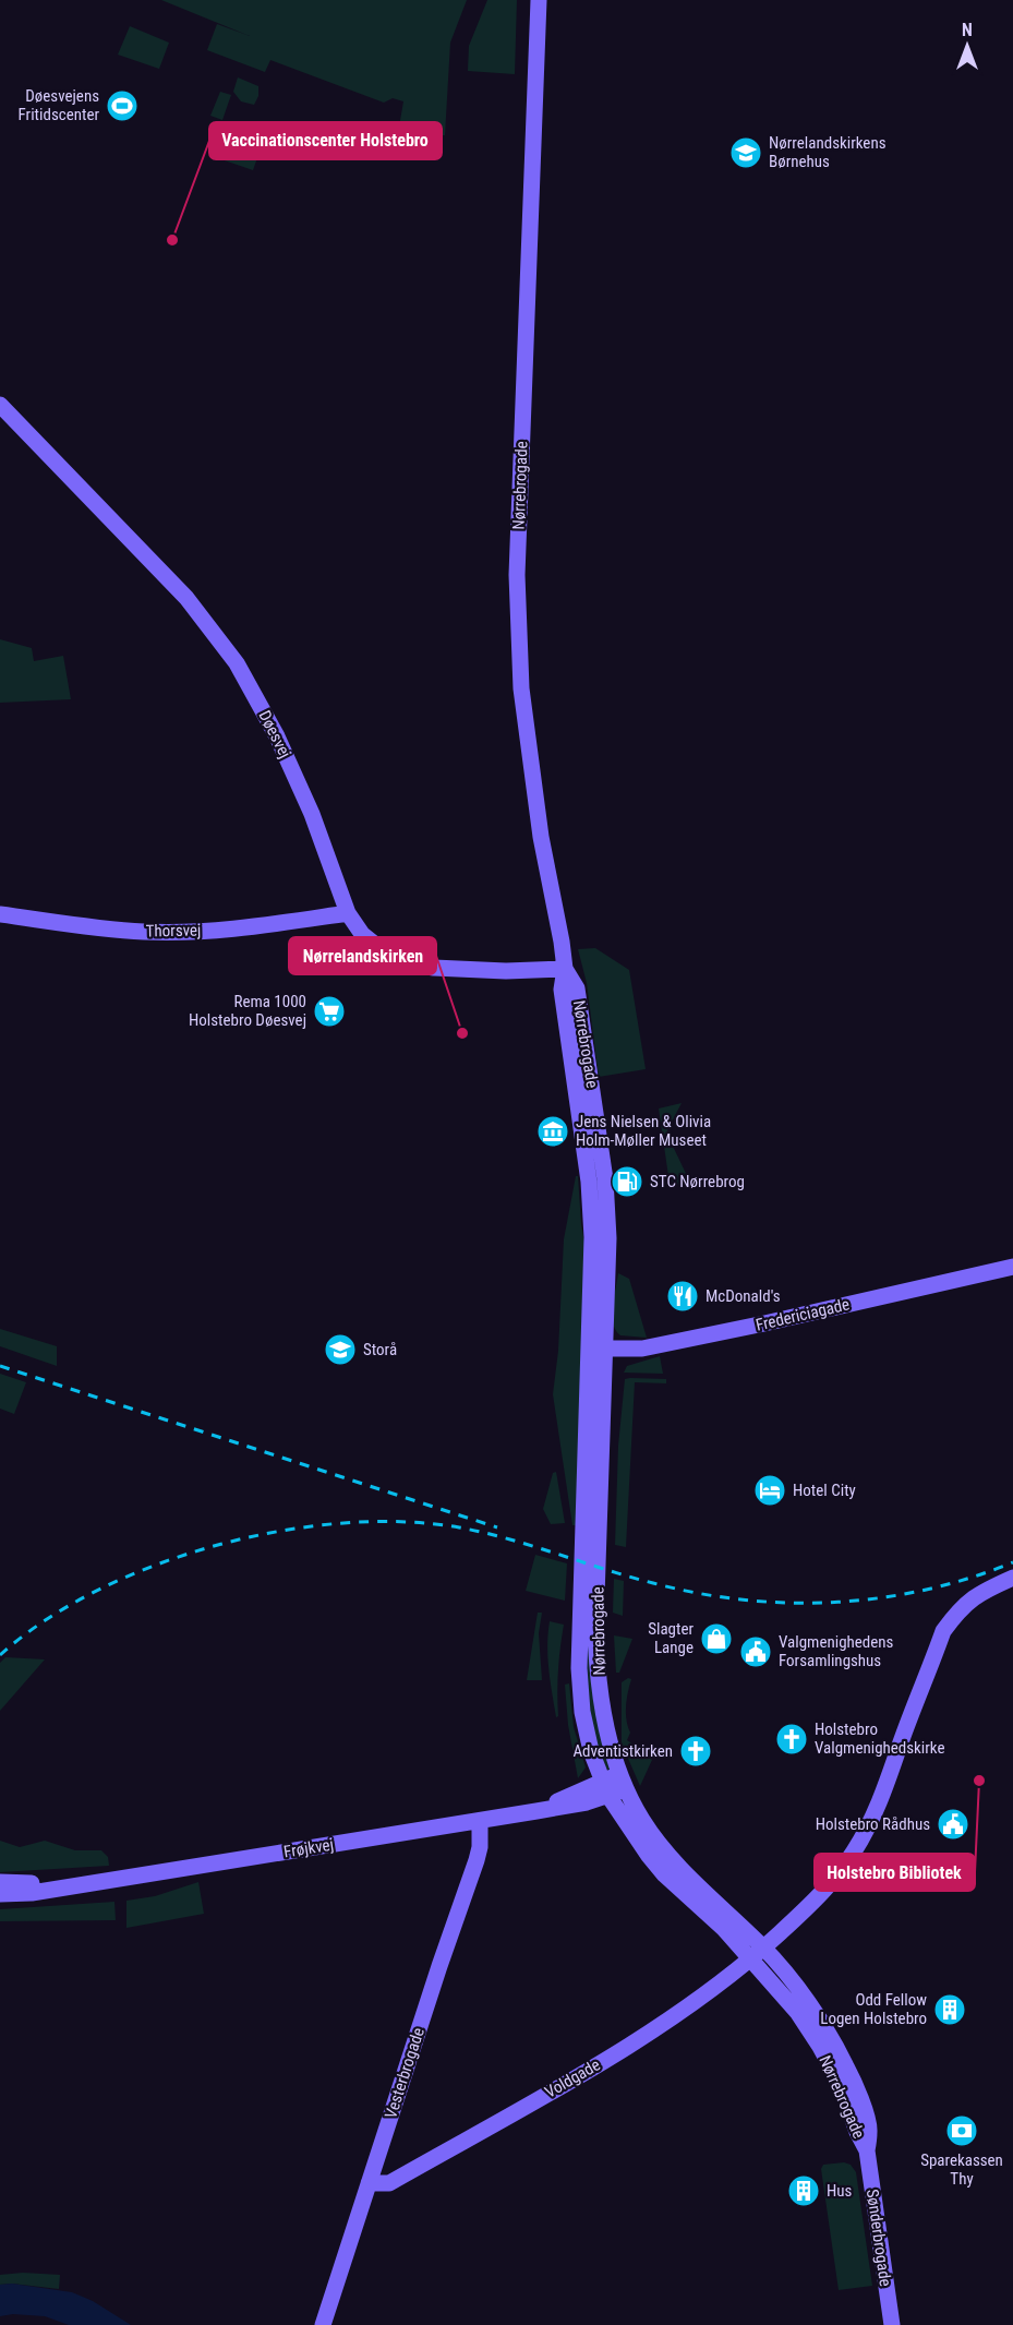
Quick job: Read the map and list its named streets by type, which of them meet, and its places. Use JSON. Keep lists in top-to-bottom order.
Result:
{
  "streets": {
    "street": [
      "Nørrebrogade",
      "Døesvej",
      "Thorsvej",
      "Fredericiagade",
      "Frøjkvej",
      "Vesterbrogade",
      "Voldgade",
      "Sønderbrogade"
    ]
  },
  "crossings": [
    ["Nørrebrogade", "Døesvej"],
    ["Nørrebrogade", "Fredericiagade"],
    ["Nørrebrogade", "Frøjkvej"],
    ["Nørrebrogade", "Voldgade"],
    ["Nørrebrogade", "Sønderbrogade"],
    ["Døesvej", "Thorsvej"],
    ["Frøjkvej", "Vesterbrogade"],
    ["Vesterbrogade", "Voldgade"]
  ],
  "places": {
    "sports": ["Døesvejens Fritidscenter"],
    "school or university": ["Nørrelandskirkens Børnehus", "Storå"],
    "other": ["Vaccinationscenter Holstebro", "Nørrelandskirken", "Holstebro Bibliotek"],
    "supermarket": ["Rema 1000 Holstebro Døesvej"],
    "museum": ["Jens Nielsen & Olivia Holm-Møller Museet"],
    "fuel station": ["STC Nørrebrog"],
    "restaurant": ["McDonald's"],
    "hotel": ["Hotel City"],
    "shop": ["Slagter Lange"],
    "public building": ["Valgmenighedens Forsamlingshus", "Holstebro Rådhus"],
    "church": ["Holstebro Valgmenighedskirke", "Adventistkirken"],
    "building": ["Odd Fellow Logen Holstebro", "Hus"],
    "bank": ["Sparekassen Thy"]
  },
  "north": "top"
}
